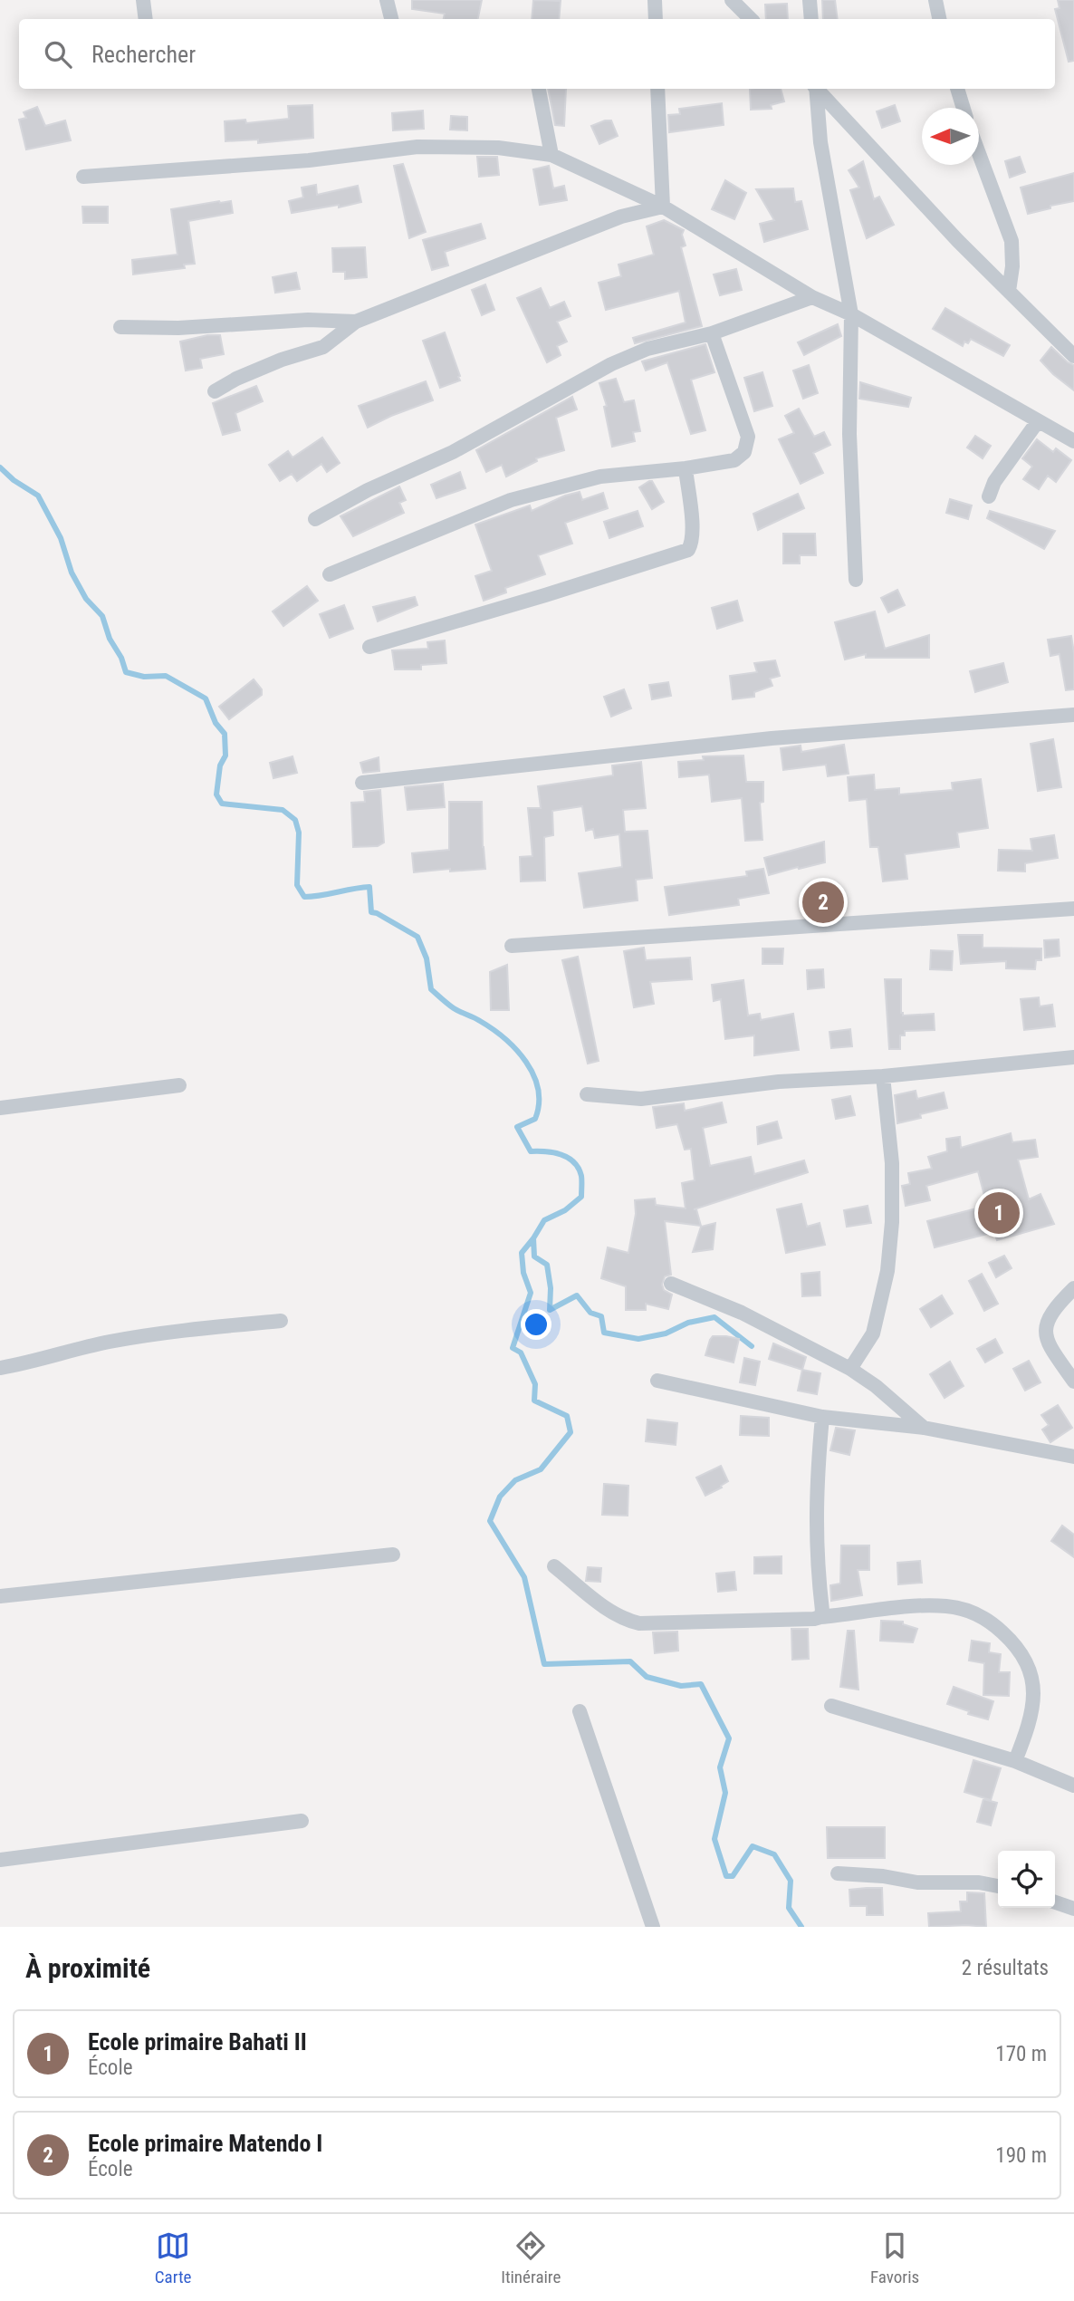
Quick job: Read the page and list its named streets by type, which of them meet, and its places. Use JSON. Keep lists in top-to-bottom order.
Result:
{
  "north": "left",
  "page": {
    "search": "Rechercher",
    "pins": ["2", "1"],
    "heading": ["À proximité", "2 résultats"],
    "list": [
      {
        "mark": "1",
        "name": "Ecole primaire Bahati II",
        "note": "École",
        "value": "170 m"
      },
      {
        "mark": "2",
        "name": "Ecole primaire Matendo I",
        "note": "École",
        "value": "190 m"
      }
    ],
    "nav": ["Carte", "Itinéraire", "Favoris"]
  }
}
